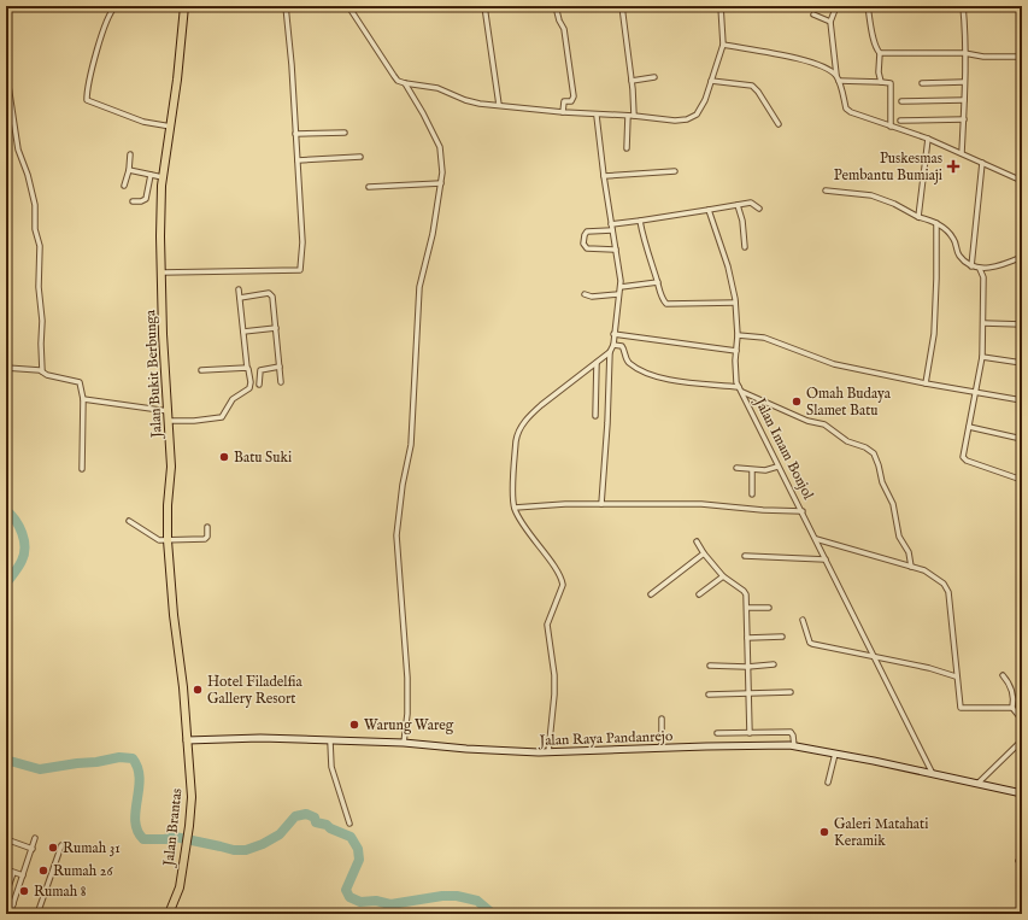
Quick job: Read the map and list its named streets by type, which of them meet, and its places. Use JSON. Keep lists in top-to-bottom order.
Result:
{
  "streets": {
    "main road": ["Jalan Bukit Berbunga", "Jalan Raya Pandanrejo", "Jalan Brantas"],
    "street": ["Jalan Imam Bonjol"]
  },
  "crossings": [
    ["Jalan Bukit Berbunga", "Jalan Raya Pandanrejo"],
    ["Jalan Bukit Berbunga", "Jalan Brantas"],
    ["Jalan Imam Bonjol", "Jalan Raya Pandanrejo"],
    ["Jalan Raya Pandanrejo", "Jalan Brantas"]
  ],
  "places": {
    "health": ["Puskesmas Pembantu Bumiaji"],
    "other": [
      "Omah Budaya Slamet Batu",
      "Batu Suki",
      "Hotel Filadelfia Gallery Resort",
      "Warung Wareg",
      "Galeri Matahati Keramik",
      "Rumah 31",
      "Rumah 26",
      "Rumah 8"
    ]
  }
}
